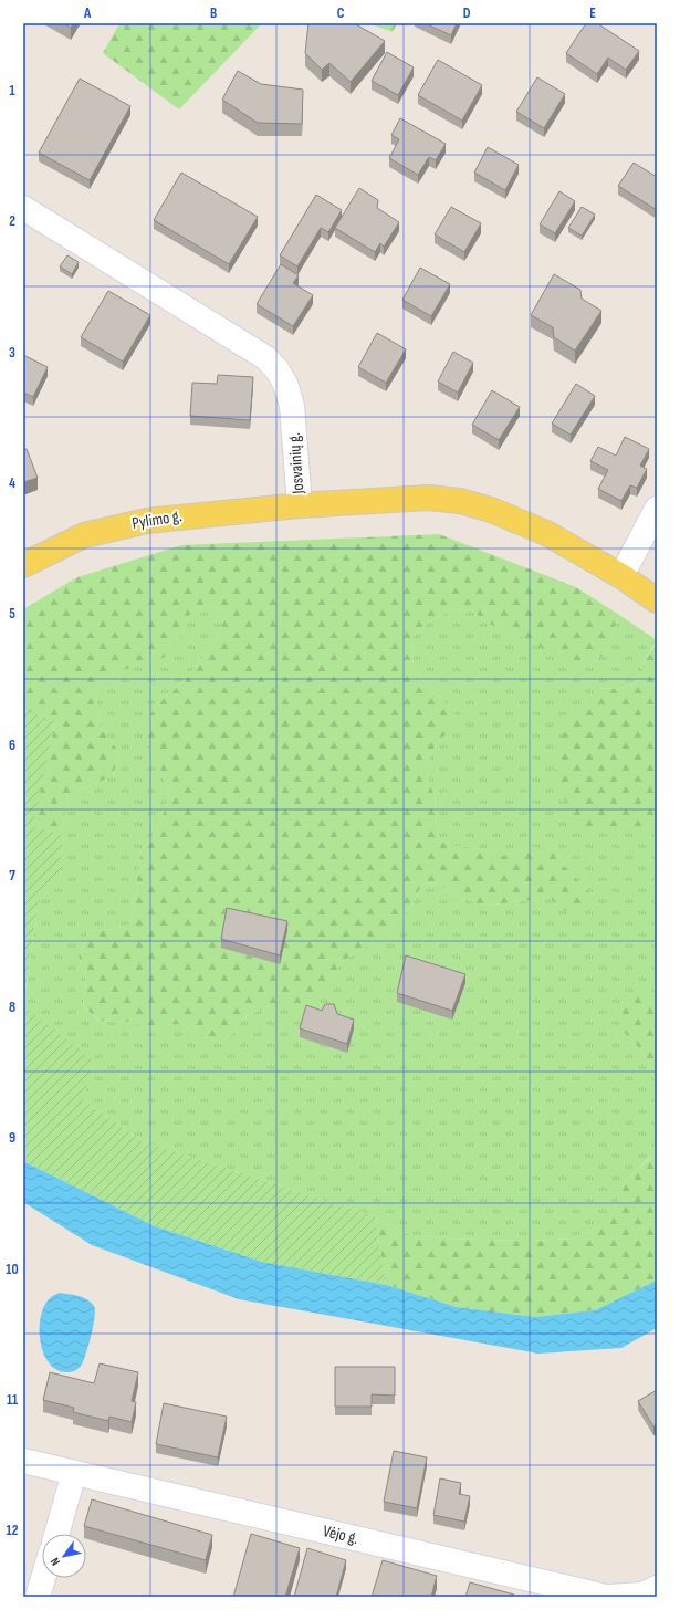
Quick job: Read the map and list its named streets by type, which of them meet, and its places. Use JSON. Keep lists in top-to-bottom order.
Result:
{
  "streets": {
    "main road": ["Josvainių g.", "Pylimo g."],
    "street": ["Vėjo g."]
  },
  "crossings": [
    ["Josvainių g.", "Pylimo g."]
  ],
  "north": "bottom left",
  "grid": {
    "columns": [
      "A",
      "B",
      "C",
      "D",
      "E"
    ],
    "rows": [
      "1",
      "2",
      "3",
      "4",
      "5",
      "6",
      "7",
      "8",
      "9",
      "10",
      "11",
      "12"
    ]
  }
}
